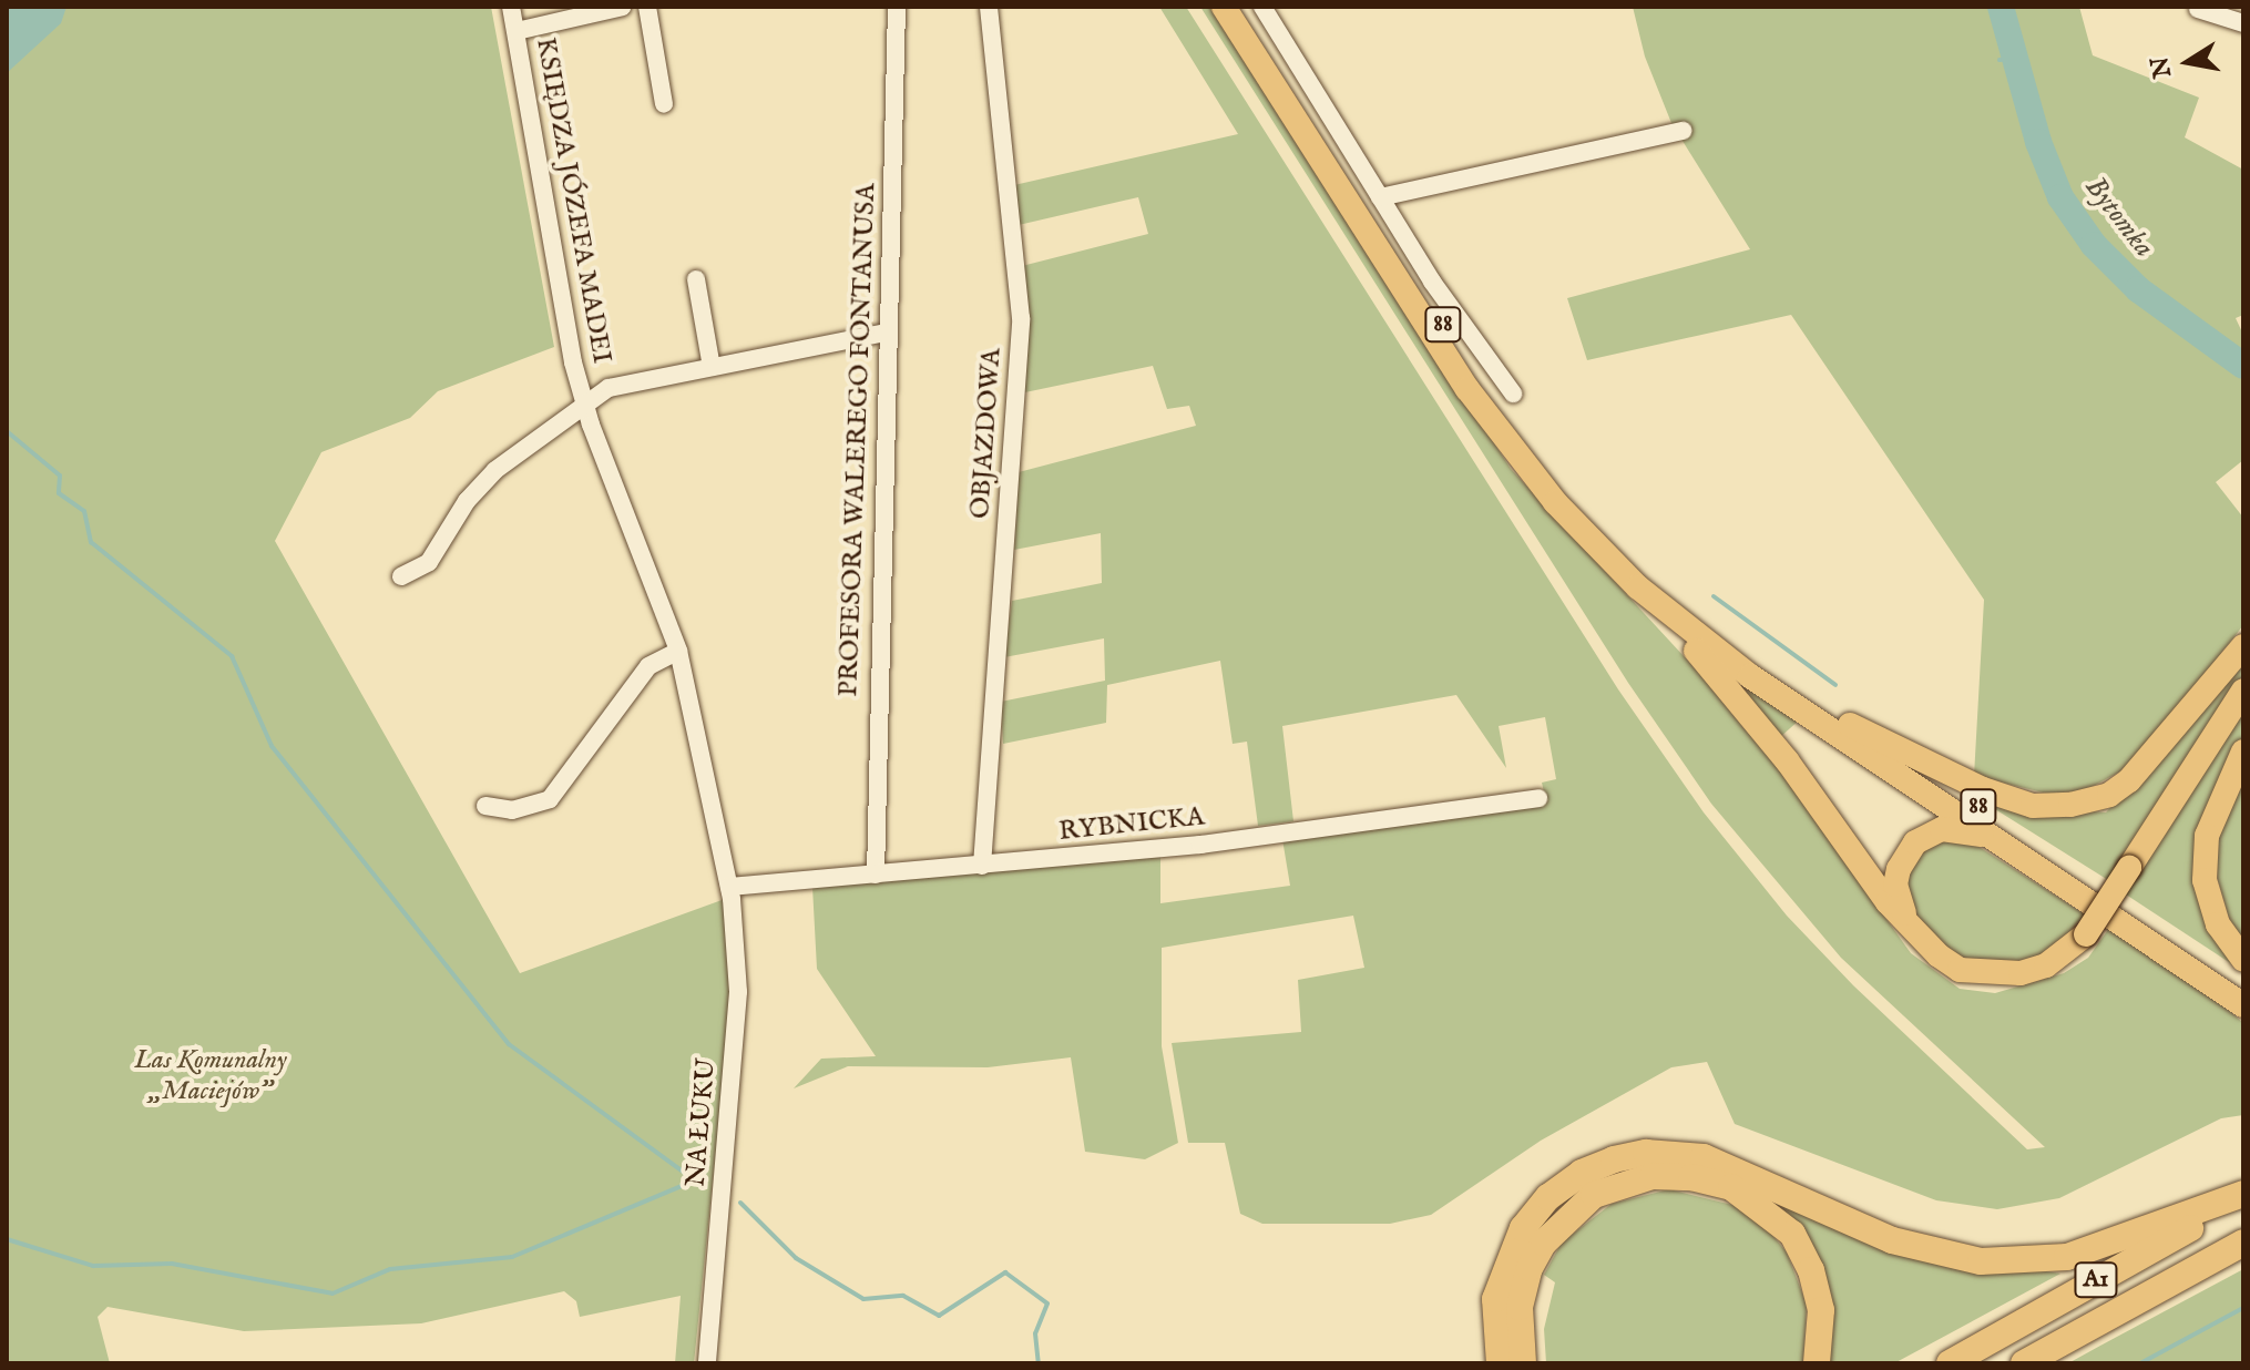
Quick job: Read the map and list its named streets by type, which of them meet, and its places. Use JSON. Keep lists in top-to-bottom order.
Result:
{
  "streets": {
    "highway": ["A1"],
    "main road": ["88"],
    "street": [
      "KSIĘDZA JÓZEFA MADEI",
      "OBJAZDOWA",
      "PROFESORA WALEREGO FONTANUSA",
      "RYBNICKA",
      "NA ŁUKU"
    ]
  },
  "crossings": [
    ["KSIĘDZA JÓZEFA MADEI", "PROFESORA WALEREGO FONTANUSA"],
    ["KSIĘDZA JÓZEFA MADEI", "RYBNICKA"],
    ["KSIĘDZA JÓZEFA MADEI", "NA ŁUKU"],
    ["OBJAZDOWA", "RYBNICKA"],
    ["PROFESORA WALEREGO FONTANUSA", "RYBNICKA"],
    ["RYBNICKA", "NA ŁUKU"]
  ],
  "water": ["Bytomka"],
  "parks": ["Las Komunalny „Maciejów”"],
  "north": "left"
}
